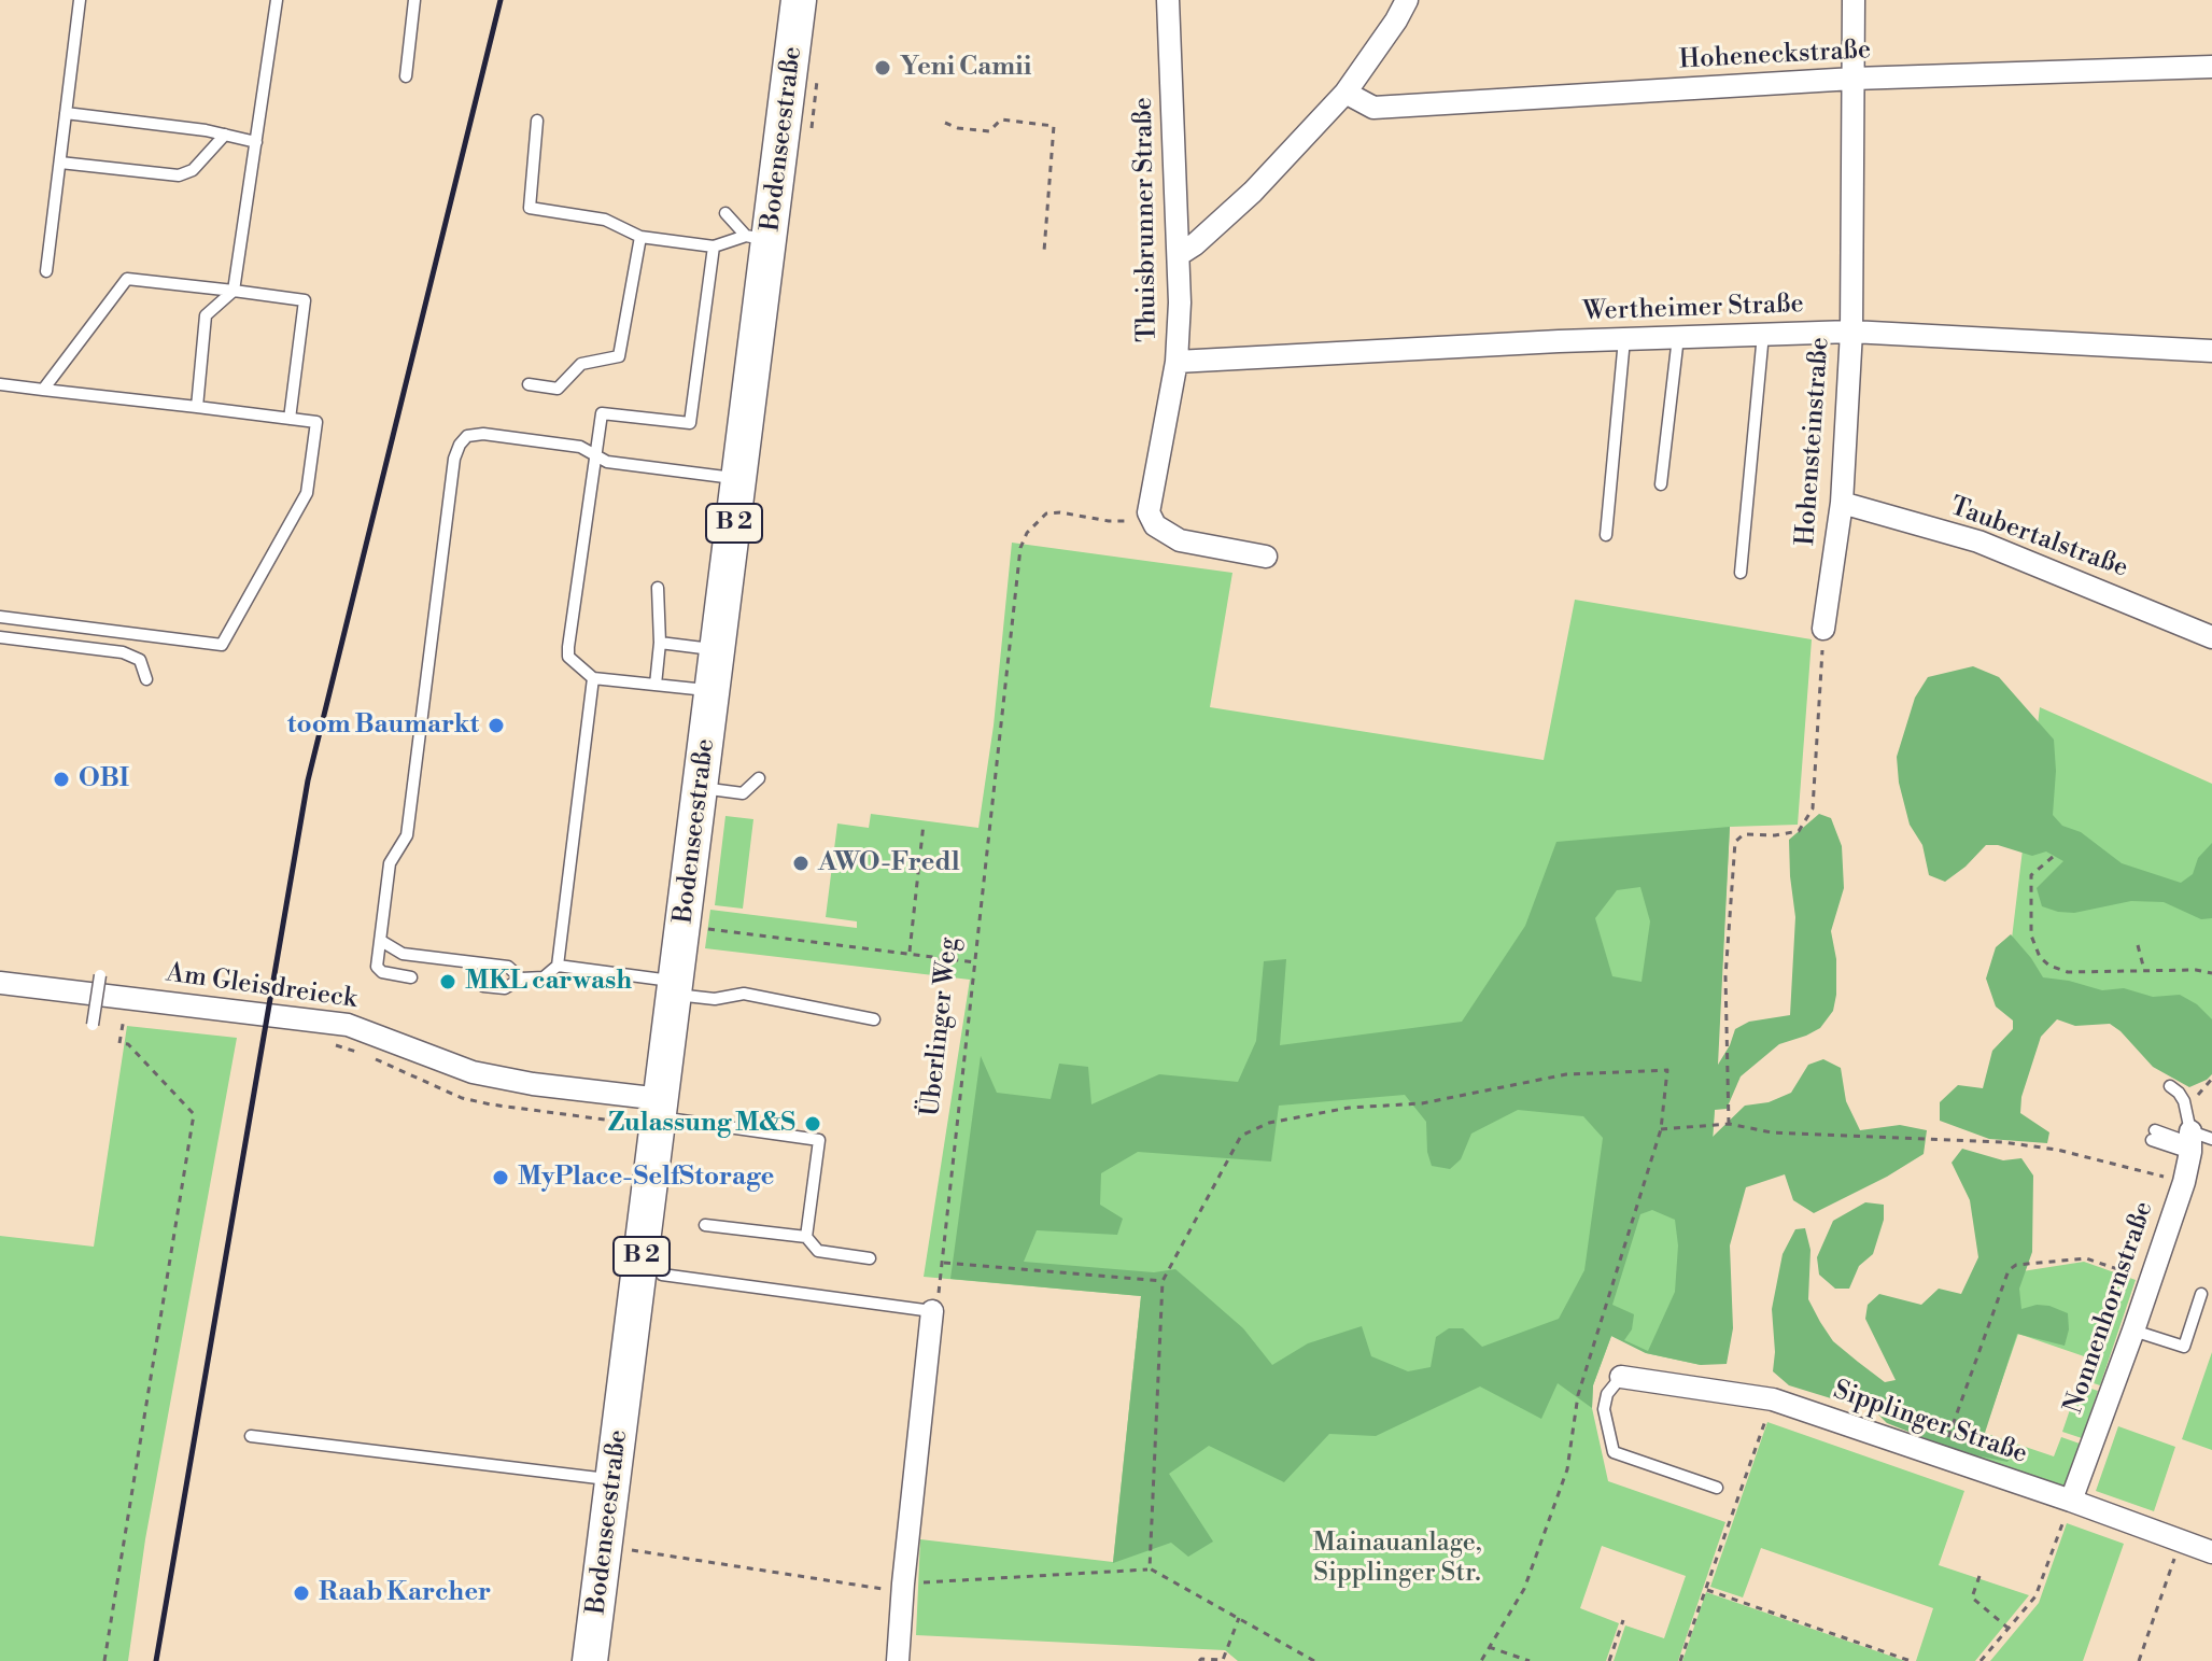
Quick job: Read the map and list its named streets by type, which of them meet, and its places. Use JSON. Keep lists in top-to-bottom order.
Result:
{
  "streets": {
    "main road": ["Bodenseestraße", "B 2"],
    "street": [
      "Hoheneckstraße",
      "Thuisbrunner Straße",
      "Wertheimer Straße",
      "Hohensteinstraße",
      "Taubertalstraße",
      "Am Gleisdreieck",
      "Nonnenhornstraße",
      "Sipplinger Straße"
    ],
    "path": ["Überlinger Weg"]
  },
  "crossings": [
    ["Hoheneckstraße", "Hohensteinstraße"],
    ["Bodenseestraße", "Am Gleisdreieck"],
    ["Thuisbrunner Straße", "Wertheimer Straße"],
    ["Thuisbrunner Straße", "Überlinger Weg"],
    ["Wertheimer Straße", "Hohensteinstraße"],
    ["Hohensteinstraße", "Taubertalstraße"],
    ["Nonnenhornstraße", "Sipplinger Straße"]
  ],
  "parks": ["Mainauanlage, Sipplinger Str."],
  "places": [
    "Yeni Camii",
    "toom Baumarkt",
    "OBI",
    "AWO-Fredl",
    "MKL carwash",
    "Zulassung M&S",
    "MyPlace-SelfStorage",
    "Raab Karcher"
  ]
}
